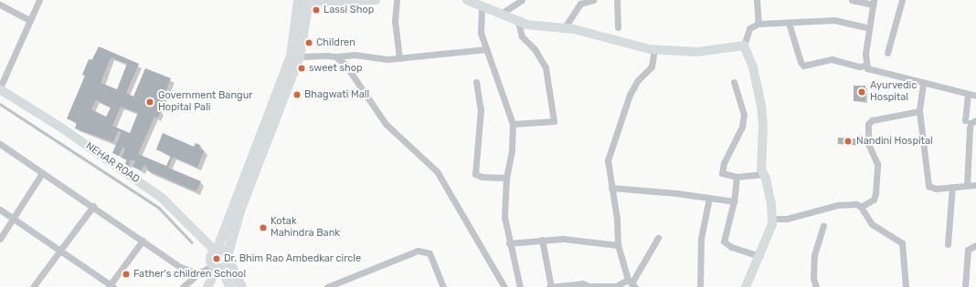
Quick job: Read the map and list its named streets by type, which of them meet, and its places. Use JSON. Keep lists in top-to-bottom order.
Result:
{
  "streets": {
    "street": ["NEHAR ROAD"]
  },
  "places": [
    "Lassi Shop",
    "Children",
    "sweet shop",
    "Ayurvedic Hospital",
    "Bhagwati Mall",
    "Government Bangur Hopital Pali",
    "Nandini Hospital",
    "Kotak Mahindra Bank",
    "Dr. Bhim Rao Ambedkar circle",
    "Father's children School"
  ]
}
